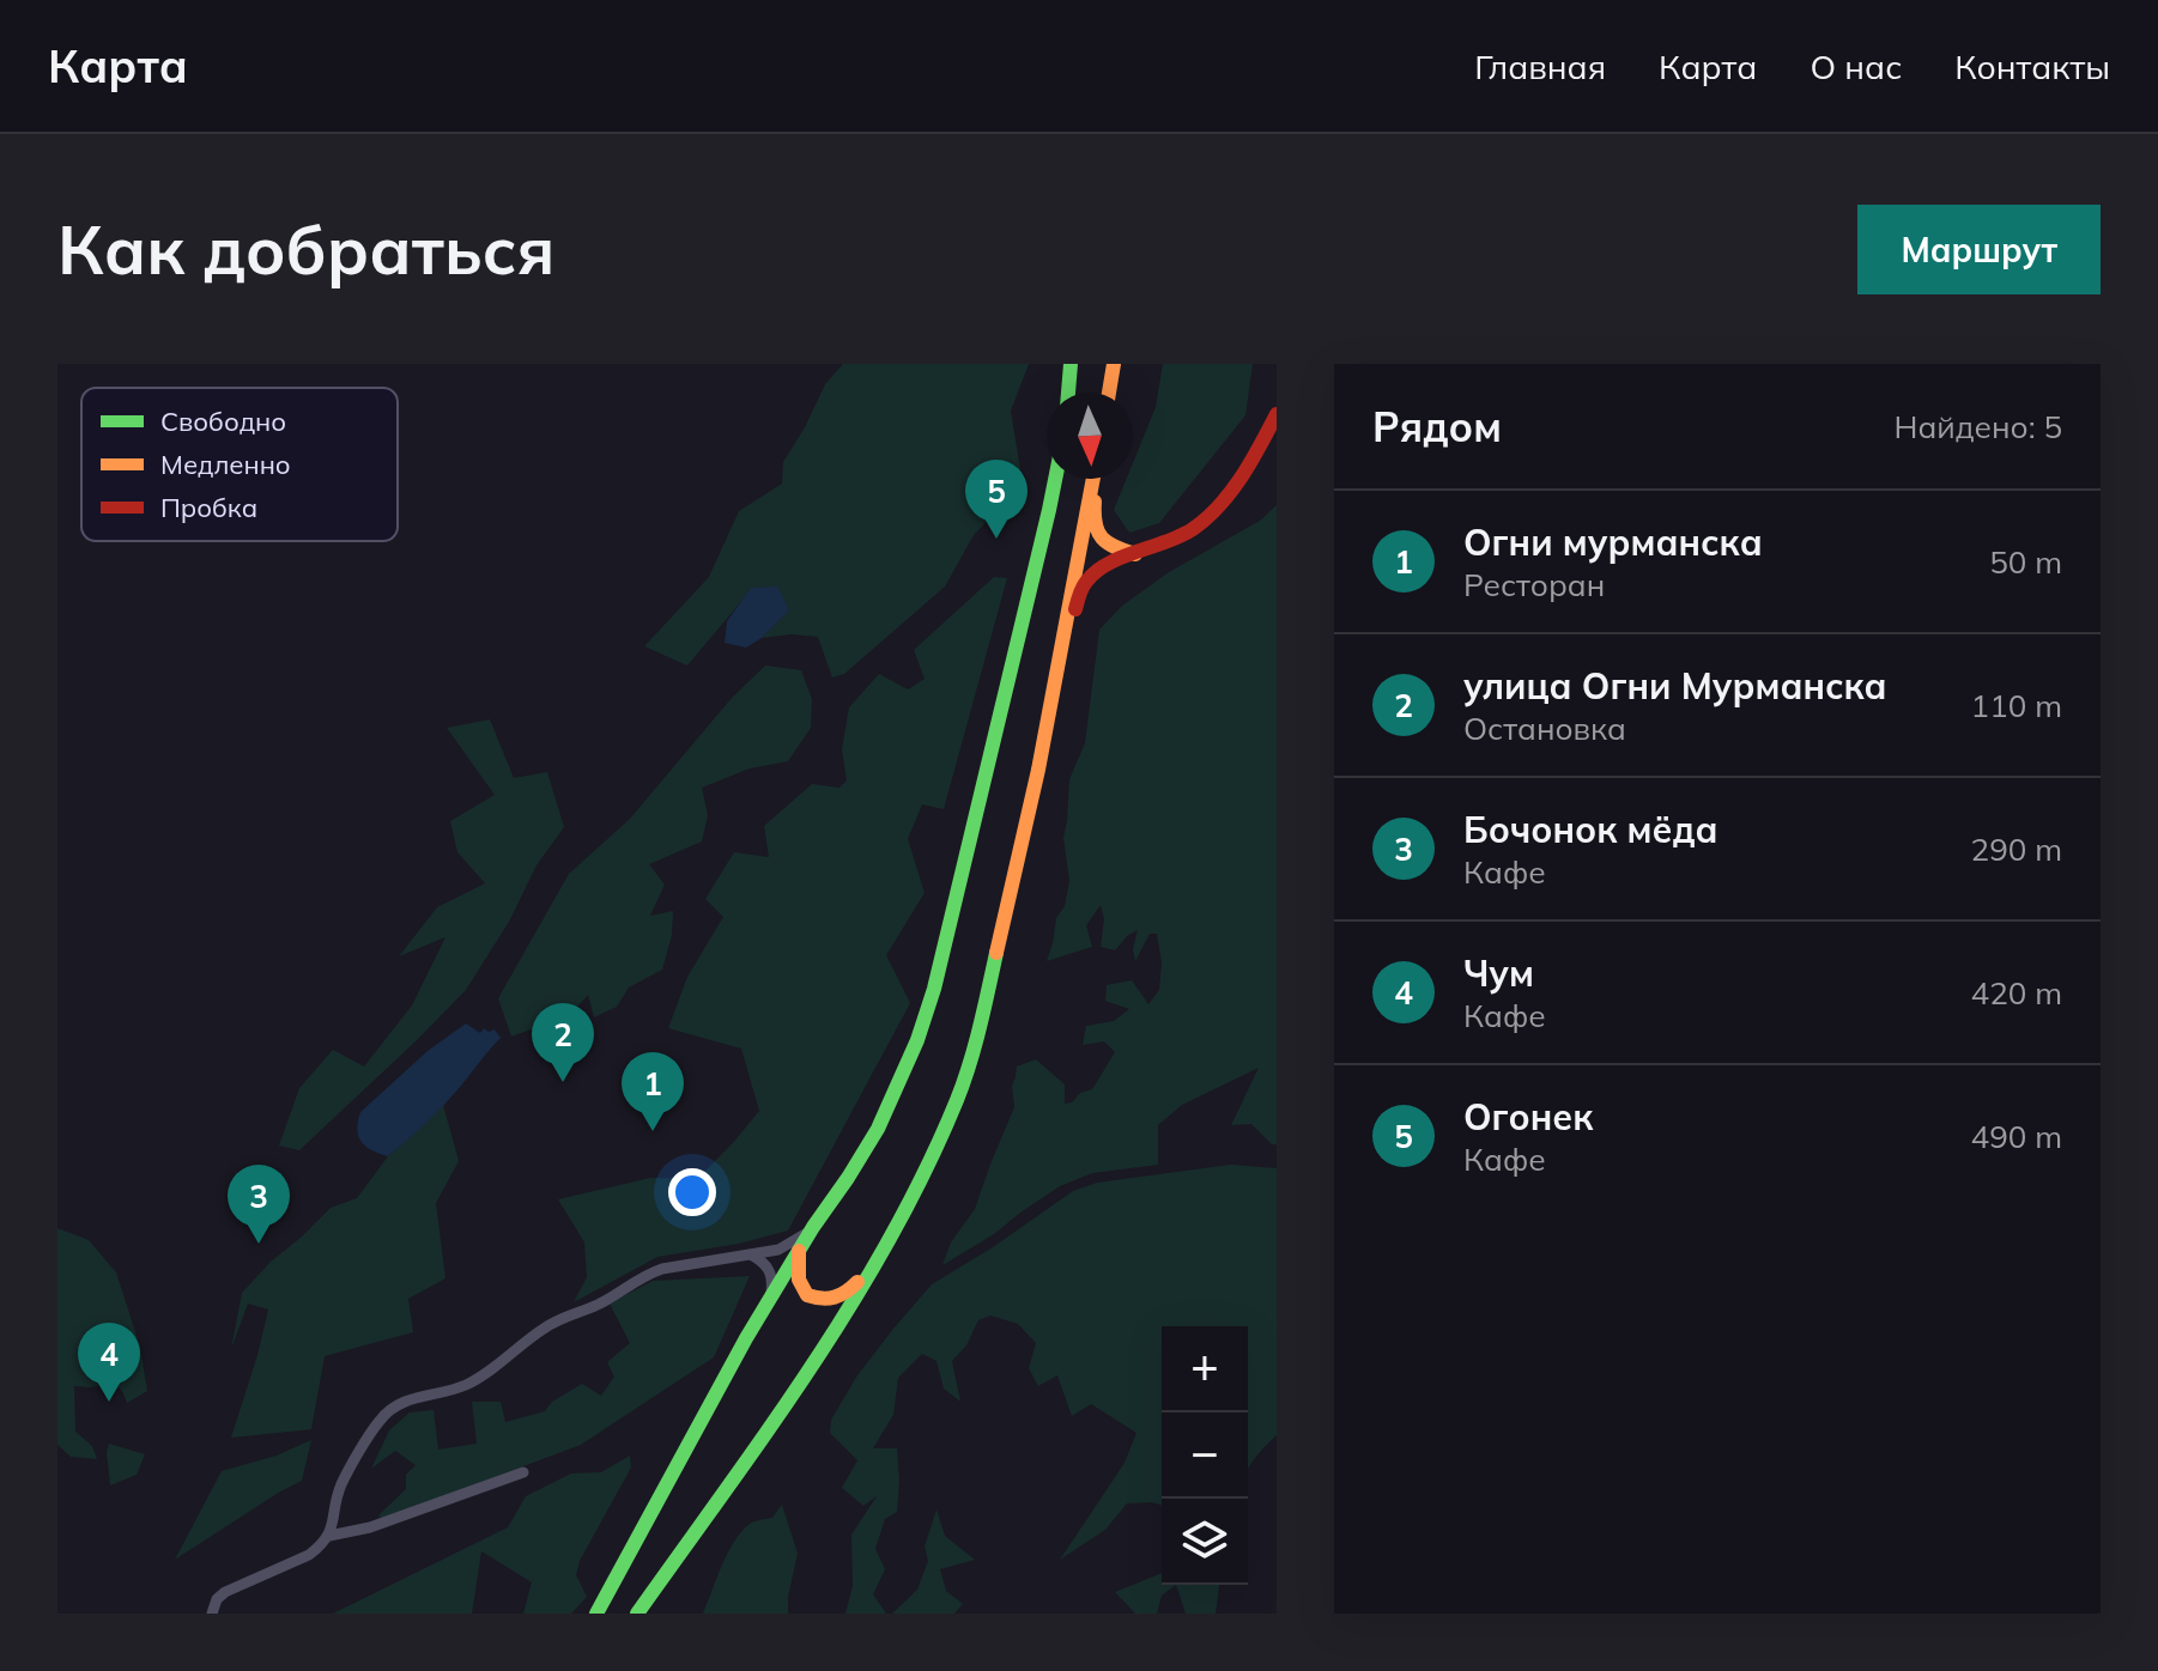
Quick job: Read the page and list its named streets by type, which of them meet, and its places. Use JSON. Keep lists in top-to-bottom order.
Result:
{
  "legend": ["Свободно", "Медленно", "Пробка"],
  "north": "bottom",
  "page": {
    "header": "Карта",
    "nav": [
      "Главная",
      "Карта",
      "О нас",
      "Контакты"
    ],
    "buttons": "Маршрут",
    "title": "Как добраться",
    "heading": ["Рядом", "Найдено: 5"],
    "pins": [
      "5",
      "2",
      "1",
      "3",
      "4"
    ],
    "list": [
      {
        "mark": "1",
        "name": "Огни мурманска",
        "note": "Ресторан",
        "value": "50 m"
      },
      {
        "mark": "2",
        "name": "улица Огни Мурманска",
        "note": "Остановка",
        "value": "110 m"
      },
      {
        "mark": "3",
        "name": "Бочонок мёда",
        "note": "Кафе",
        "value": "290 m"
      },
      {
        "mark": "4",
        "name": "Чум",
        "note": "Кафе",
        "value": "420 m"
      },
      {
        "mark": "5",
        "name": "Огонек",
        "note": "Кафе",
        "value": "490 m"
      }
    ],
    "map_buttons": ["+", "−"]
  }
}
